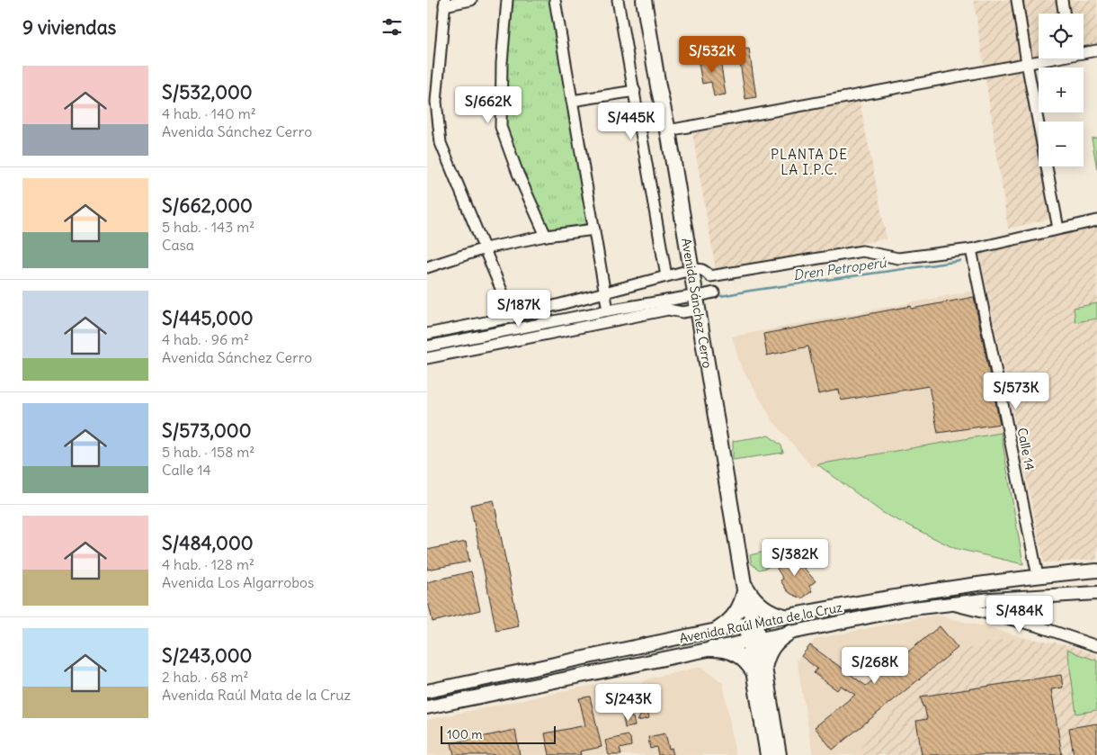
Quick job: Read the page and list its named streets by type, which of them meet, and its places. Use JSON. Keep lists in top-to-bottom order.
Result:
{
  "streets": {
    "highway": ["Avenida Sánchez Cerro"],
    "main road": ["Avenida Raúl Mata de la Cruz"],
    "street": ["Calle 14"]
  },
  "crossings": [
    ["Avenida Sánchez Cerro", "Avenida Raúl Mata de la Cruz"],
    ["Calle 14", "Avenida Raúl Mata de la Cruz"]
  ],
  "districts": ["PLANTA DE LA I.P.C."],
  "water": ["Dren Petroperú"],
  "scale_bar": "100 m",
  "page": {
    "heading": "9 viviendas",
    "map_buttons": ["+", "−"],
    "price": [
      "S/532K",
      "S/662K",
      "S/445K",
      "S/187K",
      "S/573K",
      "S/382K",
      "S/484K",
      "S/268K",
      "S/243K"
    ],
    "list": [
      {
        "name": "S/532,000",
        "note": "4 hab. · 140 m² · Avenida Sánchez Cerro"
      },
      {
        "name": "S/662,000",
        "note": "5 hab. · 143 m² · Casa"
      },
      {
        "name": "S/445,000",
        "note": "4 hab. · 96 m² · Avenida Sánchez Cerro"
      },
      {
        "name": "S/573,000",
        "note": "5 hab. · 158 m² · Calle 14"
      },
      {
        "name": "S/484,000",
        "note": "4 hab. · 128 m² · Avenida Los Algarrobos"
      },
      {
        "name": "S/243,000",
        "note": "2 hab. · 68 m² · Avenida Raúl Mata de la Cruz"
      }
    ],
    "scale": "100 m"
  }
}
